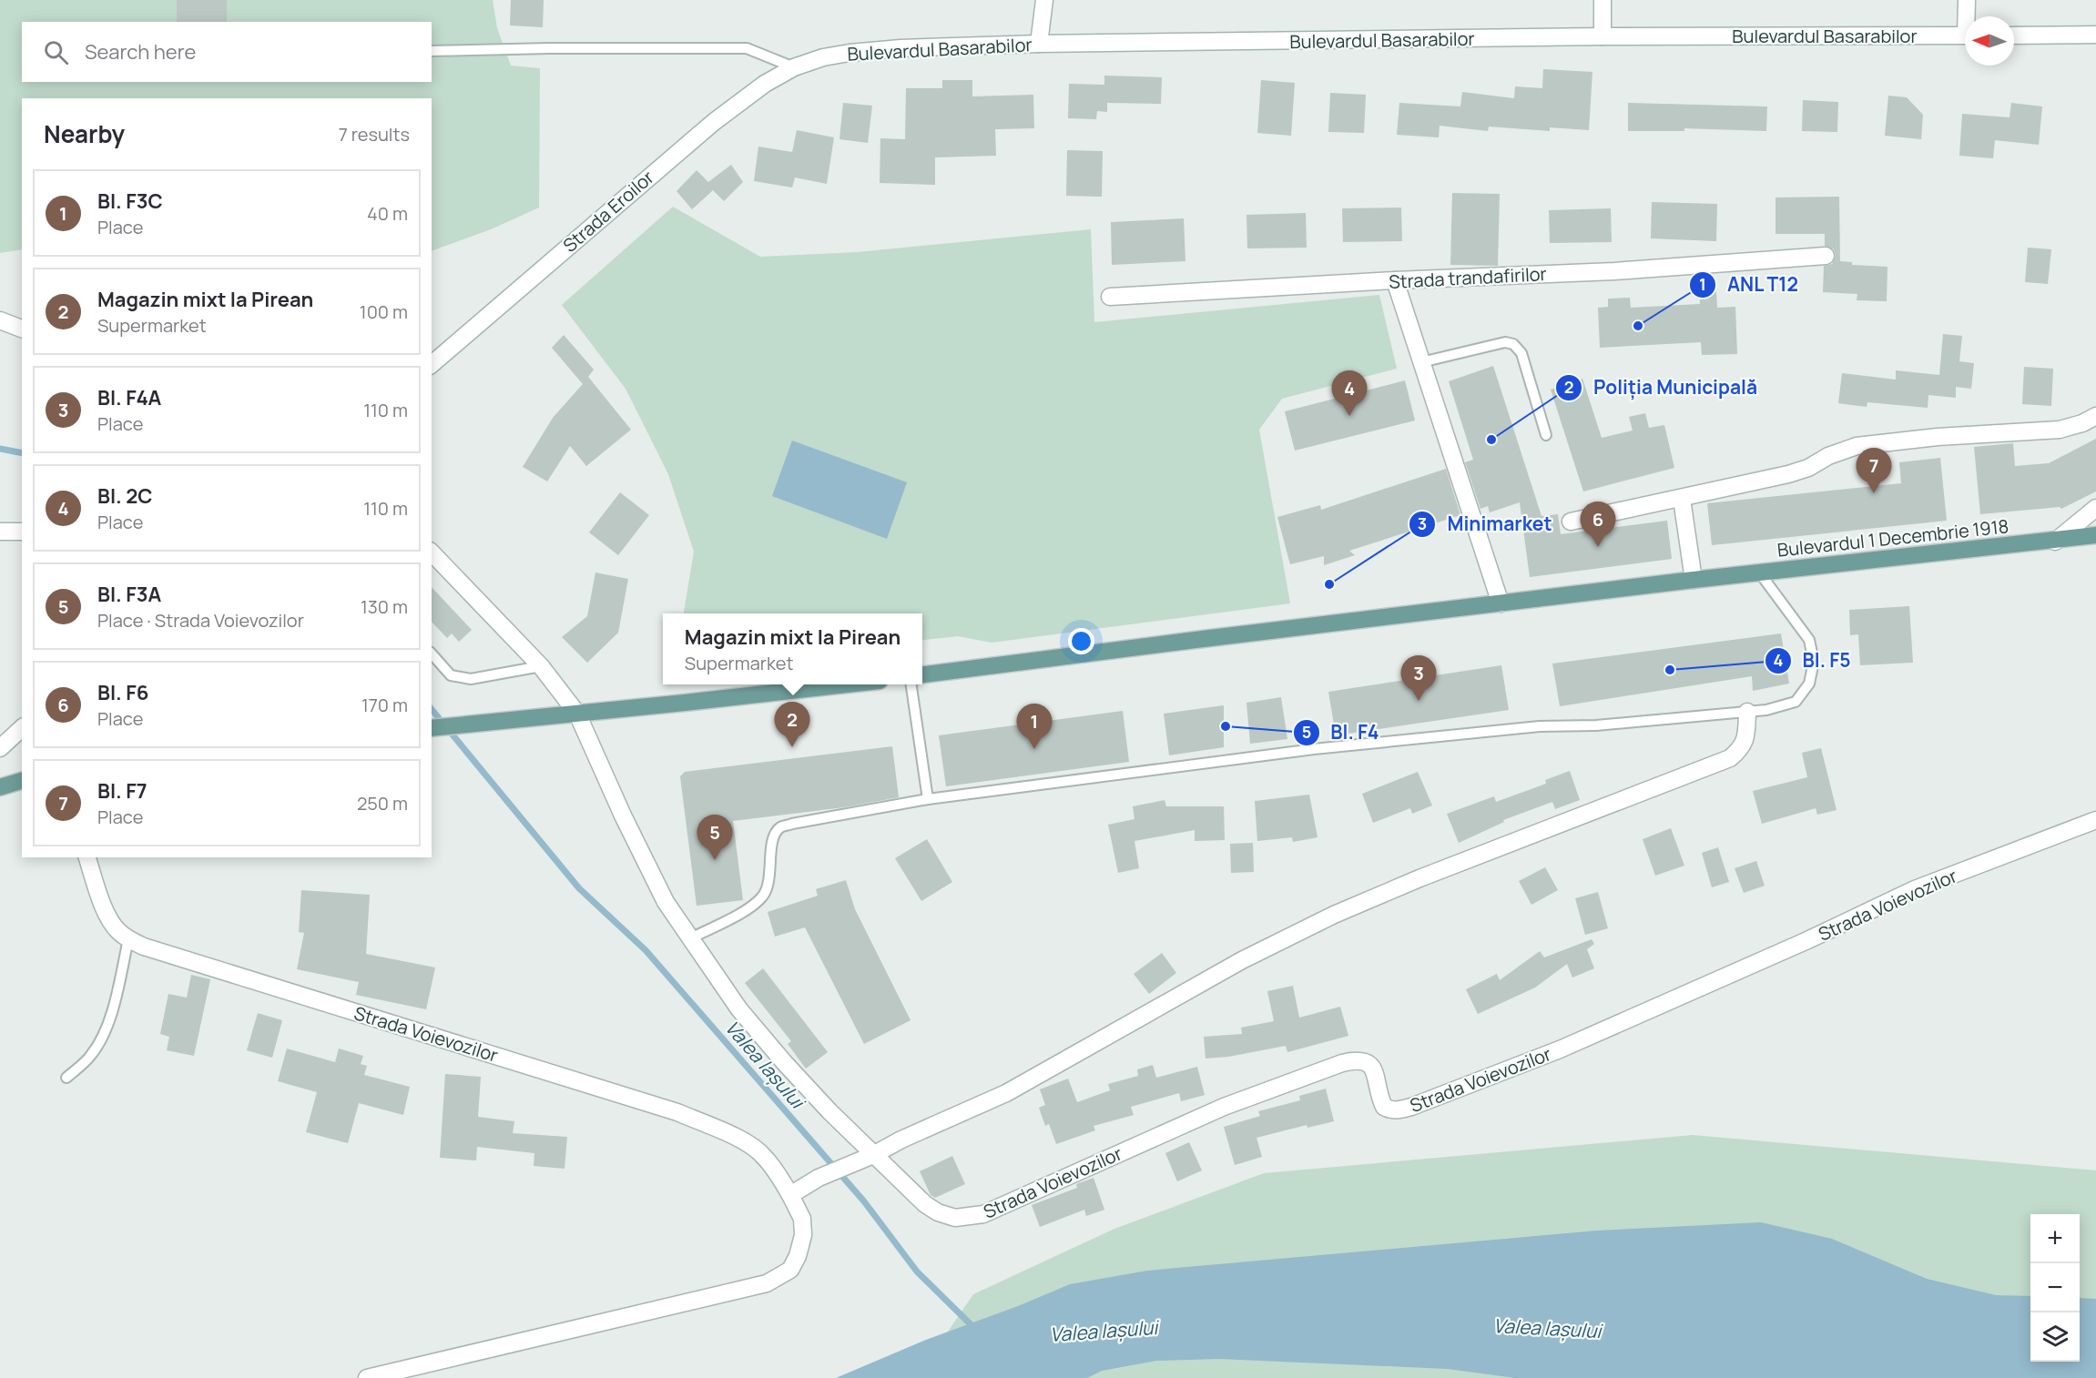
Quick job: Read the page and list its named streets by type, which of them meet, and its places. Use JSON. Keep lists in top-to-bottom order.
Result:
{
  "streets": {
    "main road": ["Bulevardul 1 Decembrie 1918"],
    "street": [
      "Bulevardul Basarabilor",
      "Strada Eroilor",
      "Strada trandafirilor",
      "Strada Voievozilor"
    ]
  },
  "crossings": [
    ["Bulevardul Basarabilor", "Strada Eroilor"]
  ],
  "water": ["Valea Iașului"],
  "places": [
    "ANL T12",
    "Poliția Municipală",
    "Minimarket",
    "Bl. F5",
    "Bl. F4"
  ],
  "north": "left",
  "page": {
    "search": "Search here",
    "heading": ["Nearby", "7 results"],
    "list": [
      {
        "mark": "1",
        "name": "Bl. F3C",
        "note": "Place",
        "value": "40 m"
      },
      {
        "mark": "2",
        "name": "Magazin mixt la Pirean",
        "note": "Supermarket",
        "value": "100 m"
      },
      {
        "mark": "3",
        "name": "Bl. F4A",
        "note": "Place",
        "value": "110 m"
      },
      {
        "mark": "4",
        "name": "Bl. 2C",
        "note": "Place",
        "value": "110 m"
      },
      {
        "mark": "5",
        "name": "Bl. F3A",
        "note": "Place · Strada Voievozilor",
        "value": "130 m"
      },
      {
        "mark": "6",
        "name": "Bl. F6",
        "note": "Place",
        "value": "170 m"
      },
      {
        "mark": "7",
        "name": "Bl. F7",
        "note": "Place",
        "value": "250 m"
      }
    ],
    "pins": [
      "4",
      "7",
      "6",
      "3",
      "2",
      "1",
      "5"
    ],
    "popup": ["Magazin mixt la Pirean", "Supermarket"],
    "map_buttons": ["+", "−"]
  }
}
